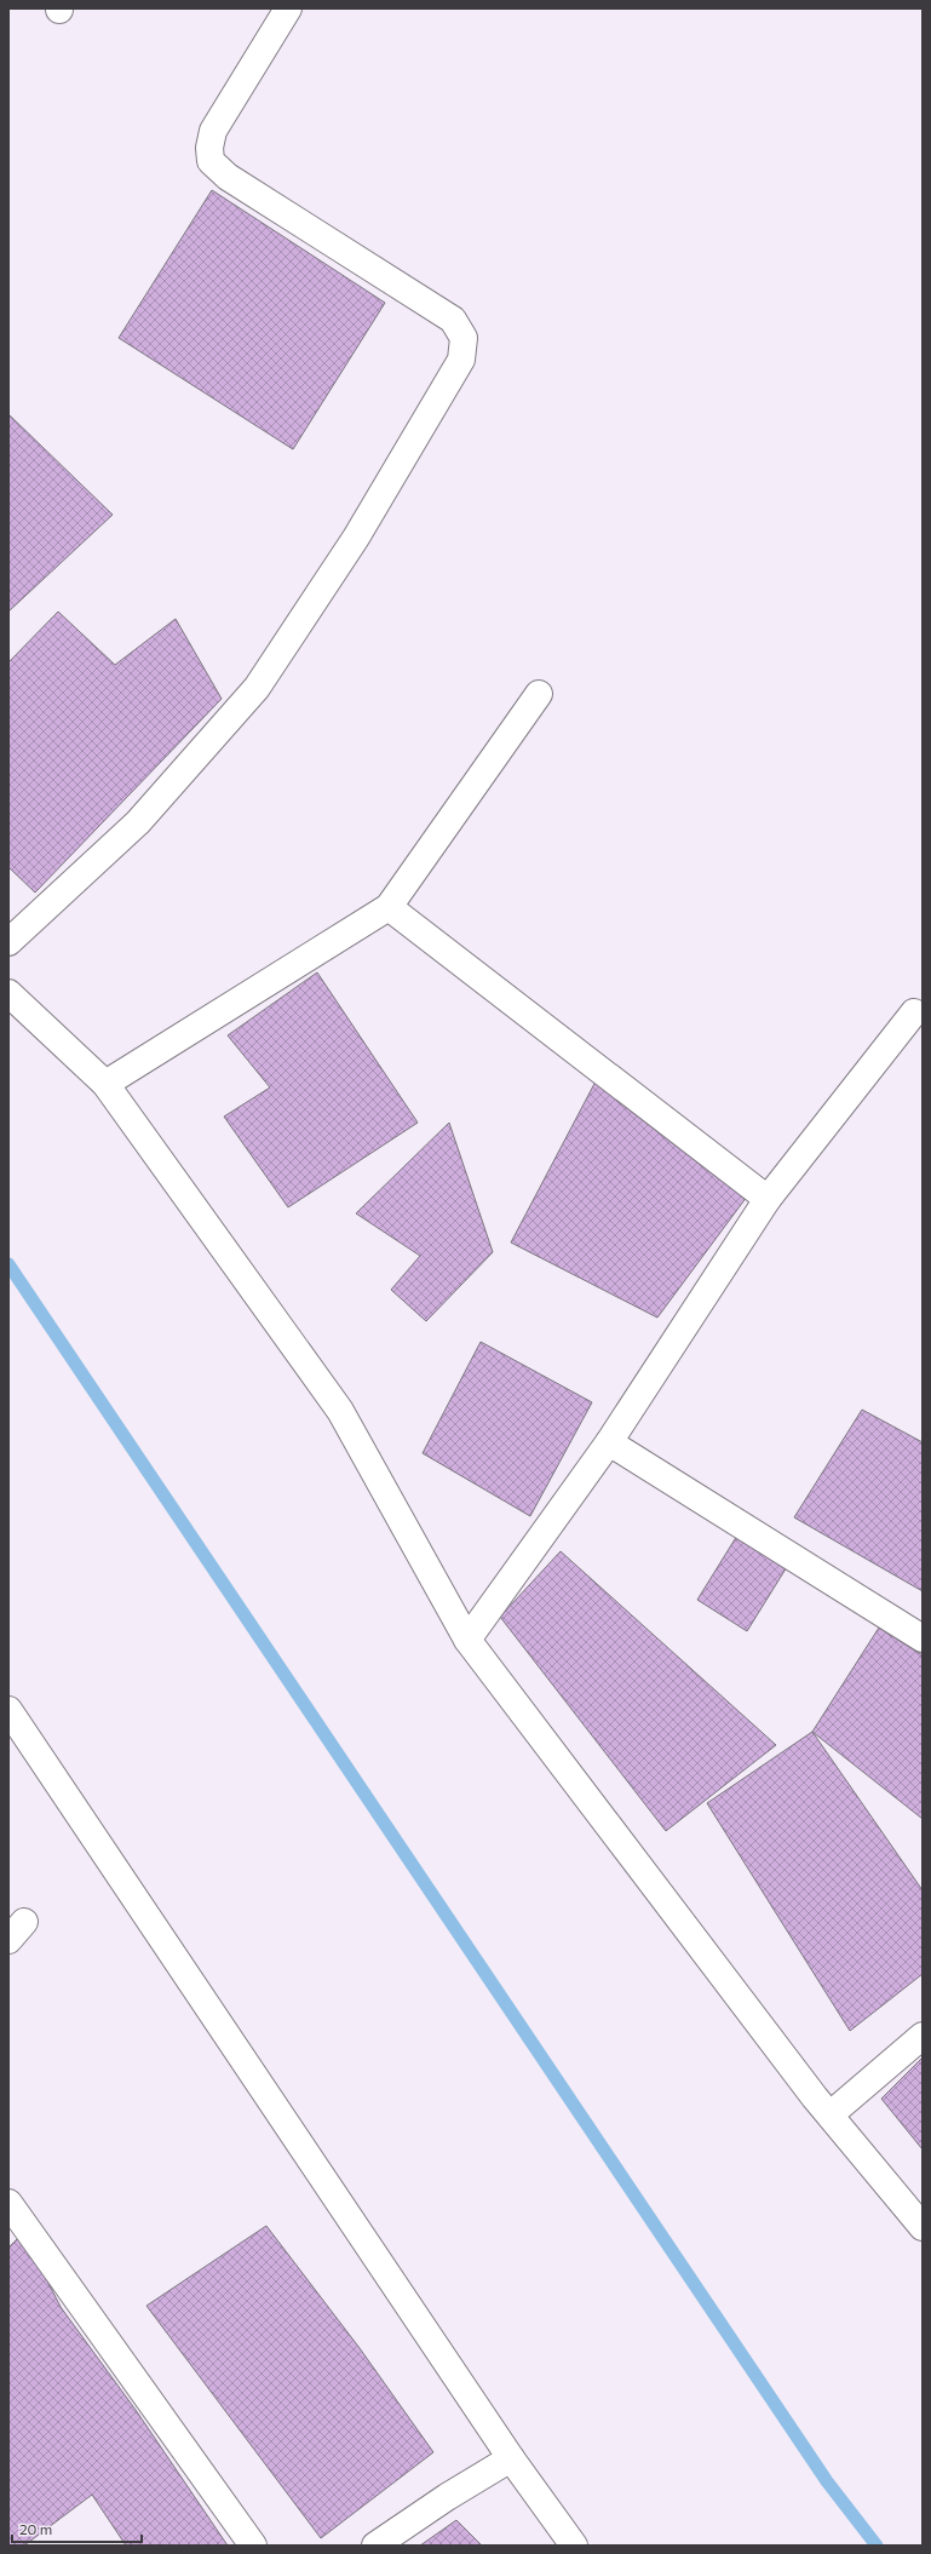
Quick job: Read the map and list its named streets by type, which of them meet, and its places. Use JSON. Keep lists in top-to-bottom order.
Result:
{
  "scale_bar": "20 m"
}
